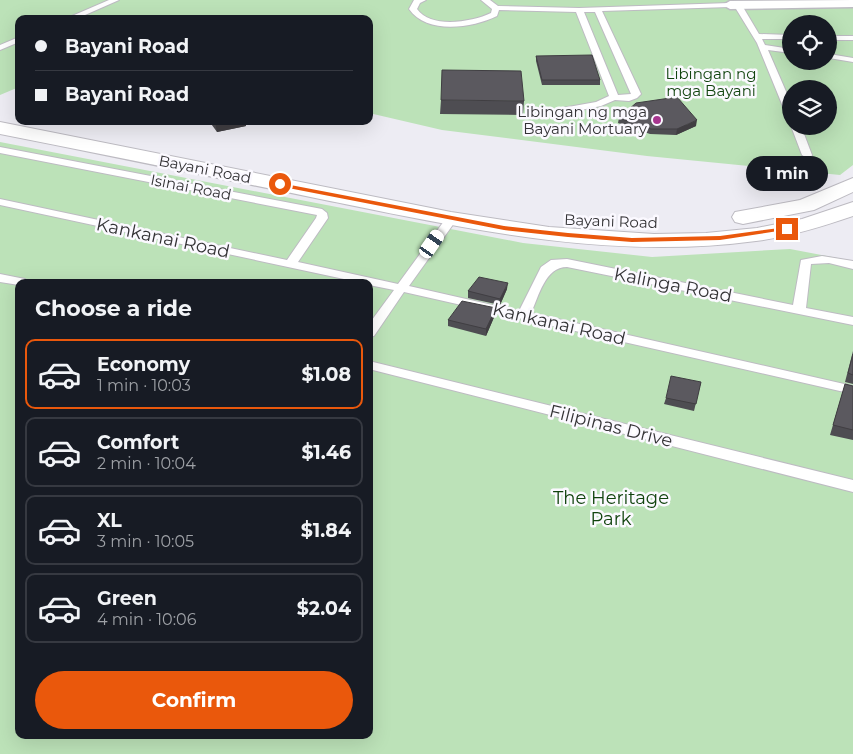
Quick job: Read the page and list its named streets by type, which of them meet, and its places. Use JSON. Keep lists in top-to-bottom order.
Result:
{
  "streets": {
    "main road": ["Bayani Road"],
    "lane": [
      "Isinai Road",
      "Kankanai Road",
      "Kalinga Road",
      "Filipinas Drive"
    ]
  },
  "crossings": [
    ["Isinai Road", "Kankanai Road"],
    ["Kankanai Road", "Kalinga Road"]
  ],
  "parks": ["Libingan ng mga Bayani", "The Heritage Park"],
  "places": ["Libingan ng mga Bayani Mortuary"],
  "page": {
    "banner": ["Bayani Road", "Bayani Road"],
    "bubble": "1 min",
    "heading": "Choose a ride",
    "list": [
      {
        "name": "Economy",
        "note": "1 min · 10:03",
        "value": "$1.08"
      },
      {
        "name": "Comfort",
        "note": "2 min · 10:04",
        "value": "$1.46"
      },
      {
        "name": "XL",
        "note": "3 min · 10:05",
        "value": "$1.84"
      },
      {
        "name": "Green",
        "note": "4 min · 10:06",
        "value": "$2.04"
      }
    ],
    "buttons": "Confirm"
  }
}
